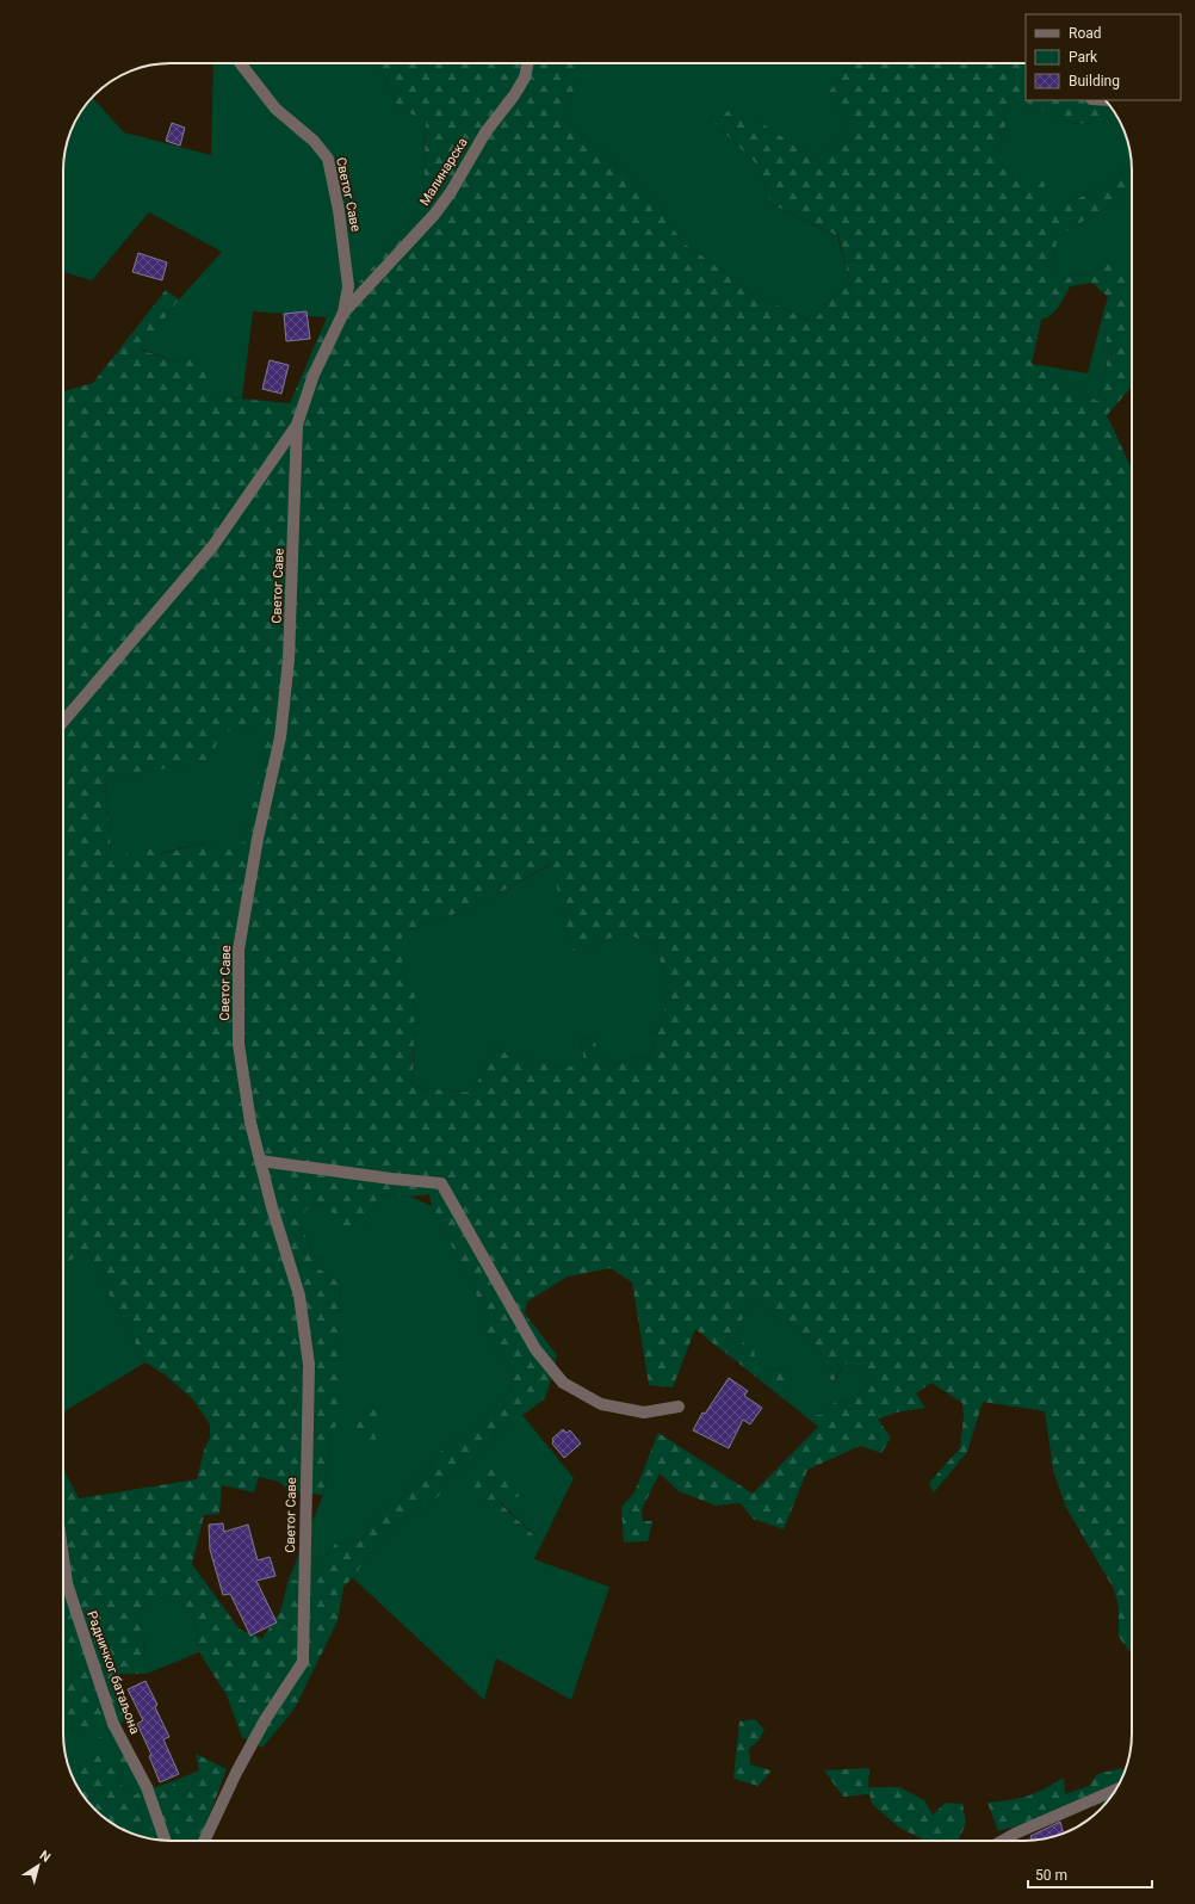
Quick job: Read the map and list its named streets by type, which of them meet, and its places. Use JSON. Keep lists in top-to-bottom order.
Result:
{
  "streets": {
    "street": ["Малинарска", "Светог Саве", "Радничког батаљона"]
  },
  "crossings": [
    ["Малинарска", "Светог Саве"]
  ],
  "legend": ["Road", "Park", "Building"],
  "scale_bar": "50 m",
  "north": "top right"
}
